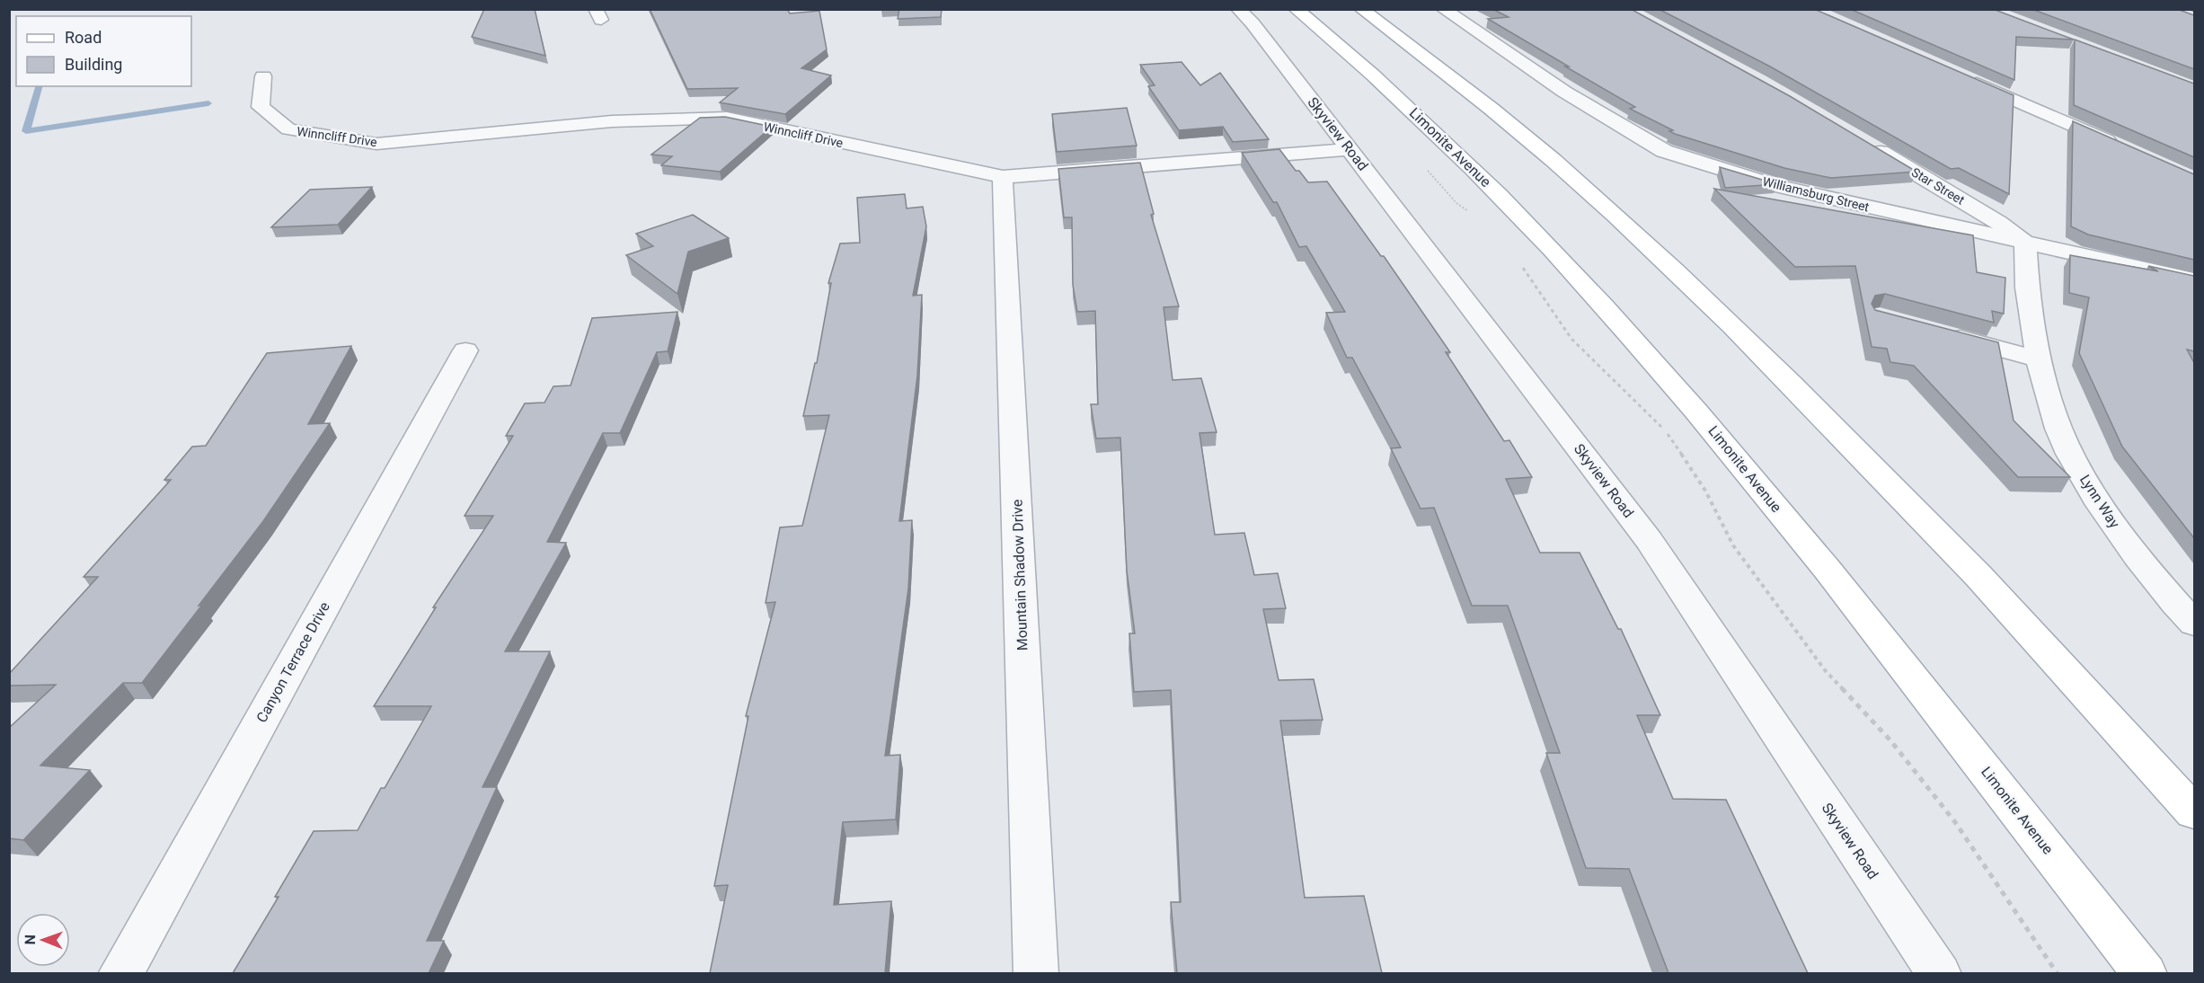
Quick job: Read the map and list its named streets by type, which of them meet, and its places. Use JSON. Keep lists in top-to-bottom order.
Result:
{
  "streets": {
    "main road": ["Limonite Avenue"],
    "street": [
      "Skyview Road",
      "Winncliff Drive",
      "Star Street",
      "Williamsburg Street",
      "Lynn Way",
      "Mountain Shadow Drive",
      "Canyon Terrace Drive"
    ]
  },
  "crossings": [
    ["Skyview Road", "Winncliff Drive"],
    ["Winncliff Drive", "Mountain Shadow Drive"],
    ["Star Street", "Williamsburg Street"],
    ["Star Street", "Lynn Way"],
    ["Williamsburg Street", "Lynn Way"]
  ],
  "legend": ["Road", "Building"],
  "north": "left"
}
